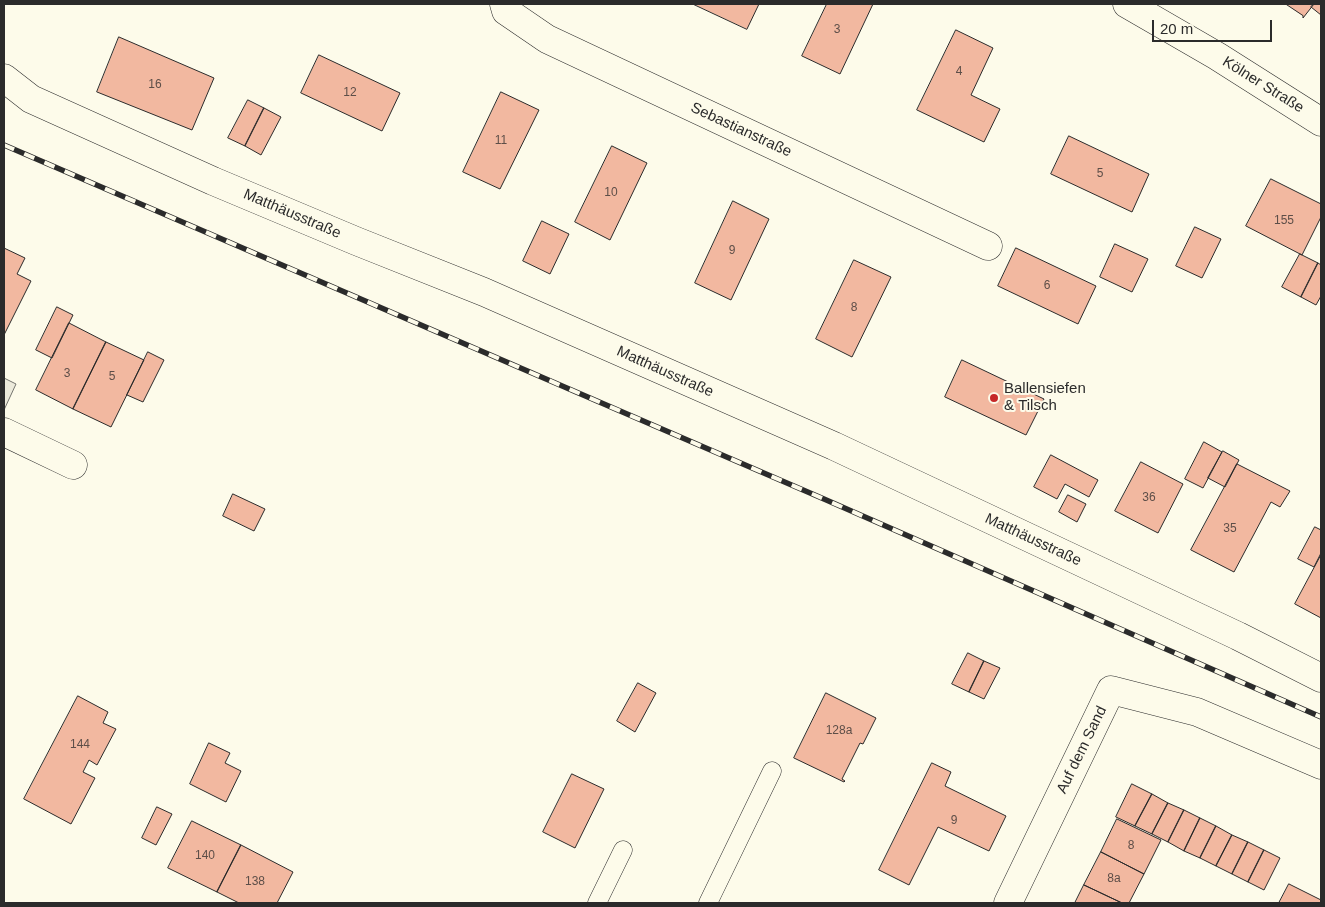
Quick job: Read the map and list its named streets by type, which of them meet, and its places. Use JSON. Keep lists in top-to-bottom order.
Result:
{
  "streets": {
    "street": [
      "Kölner Straße",
      "Sebastianstraße",
      "Matthäusstraße",
      "Auf dem Sand"
    ]
  },
  "places": ["Ballensiefen & Tilsch"],
  "house_numbers": [
    "3",
    "4",
    "16",
    "12",
    "11",
    "5",
    "10",
    "155",
    "9",
    "6",
    "8",
    "3",
    "5",
    "36",
    "35",
    "128a",
    "144",
    "9",
    "8",
    "140",
    "8a",
    "138"
  ],
  "scale_bar": "20 m"
}
